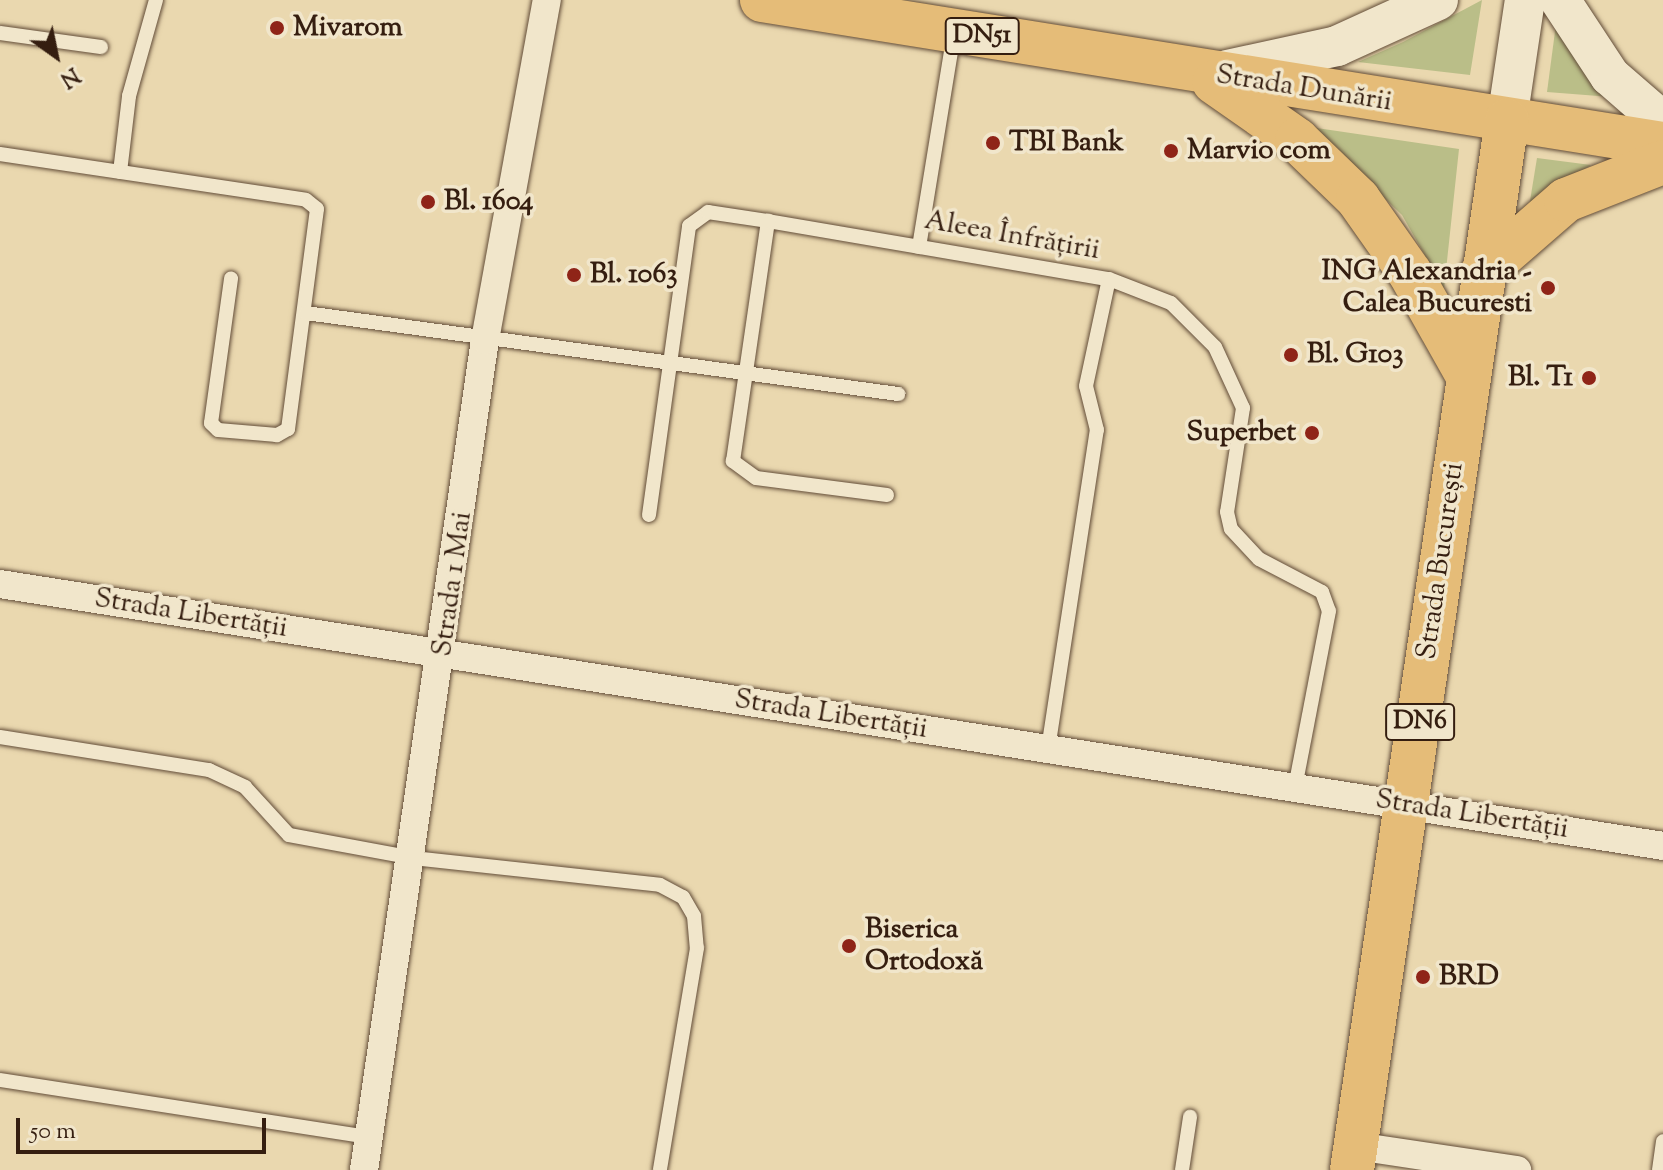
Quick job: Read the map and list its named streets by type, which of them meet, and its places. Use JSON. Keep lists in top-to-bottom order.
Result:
{
  "streets": {
    "main road": [
      "DN51",
      "Strada Dunării",
      "Strada București",
      "DN6"
    ],
    "street": ["Strada 1 Mai", "Strada Libertății"],
    "lane": ["Aleea Înfrățirii"]
  },
  "crossings": [
    ["DN51", "Strada Dunării"],
    ["DN51", "Strada București"],
    ["Strada Dunării", "Strada București"],
    ["Aleea Înfrățirii", "Strada Libertății"],
    ["Strada București", "Strada Libertății"],
    ["Strada 1 Mai", "Strada Libertății"]
  ],
  "places": [
    "Mivarom",
    "TBI Bank",
    "Marvio com",
    "Bl. 1604",
    "Bl. 1063",
    "ING Alexandria - Calea Bucuresti",
    "Bl. G103",
    "Bl. T1",
    "Superbet",
    "Biserica Ortodoxă",
    "BRD"
  ],
  "scale_bar": "50 m",
  "north": "bottom right"
}
